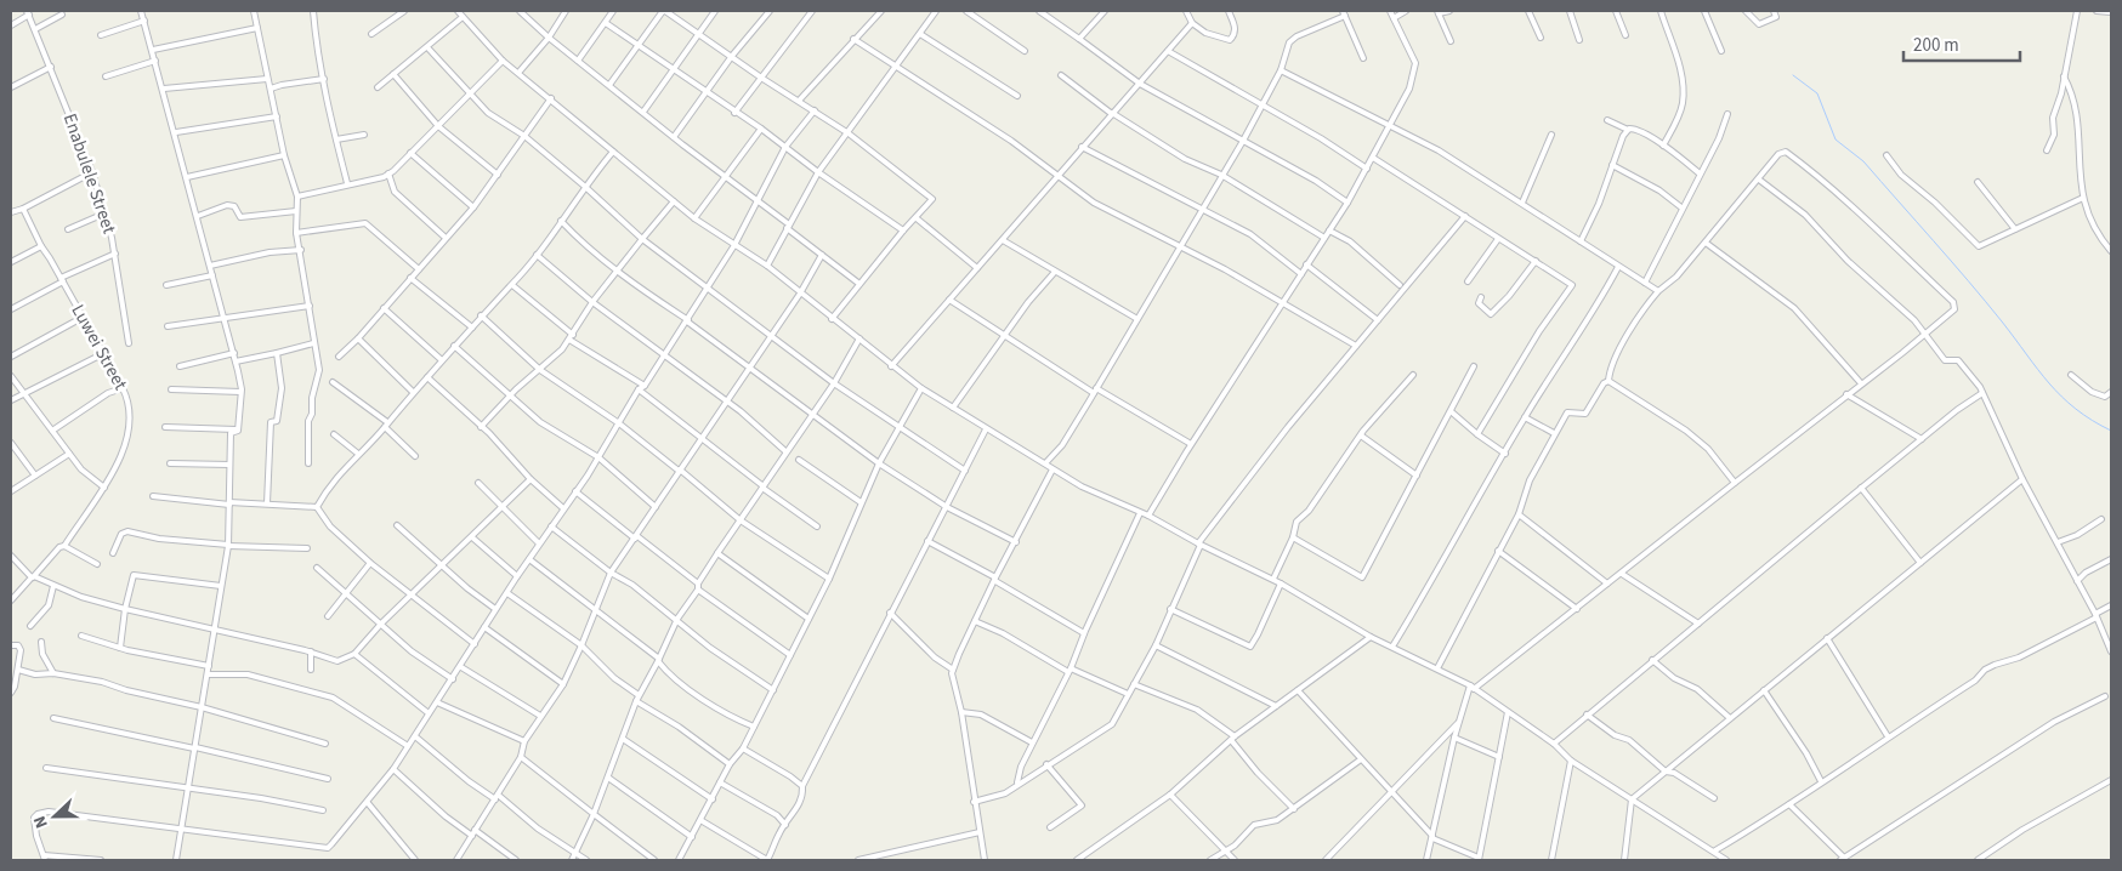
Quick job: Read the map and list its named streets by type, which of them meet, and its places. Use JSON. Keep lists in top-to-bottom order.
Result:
{
  "streets": {
    "street": ["Enabulele Street", "Luwei Street"]
  },
  "scale_bar": "200 m",
  "north": "left"
}
